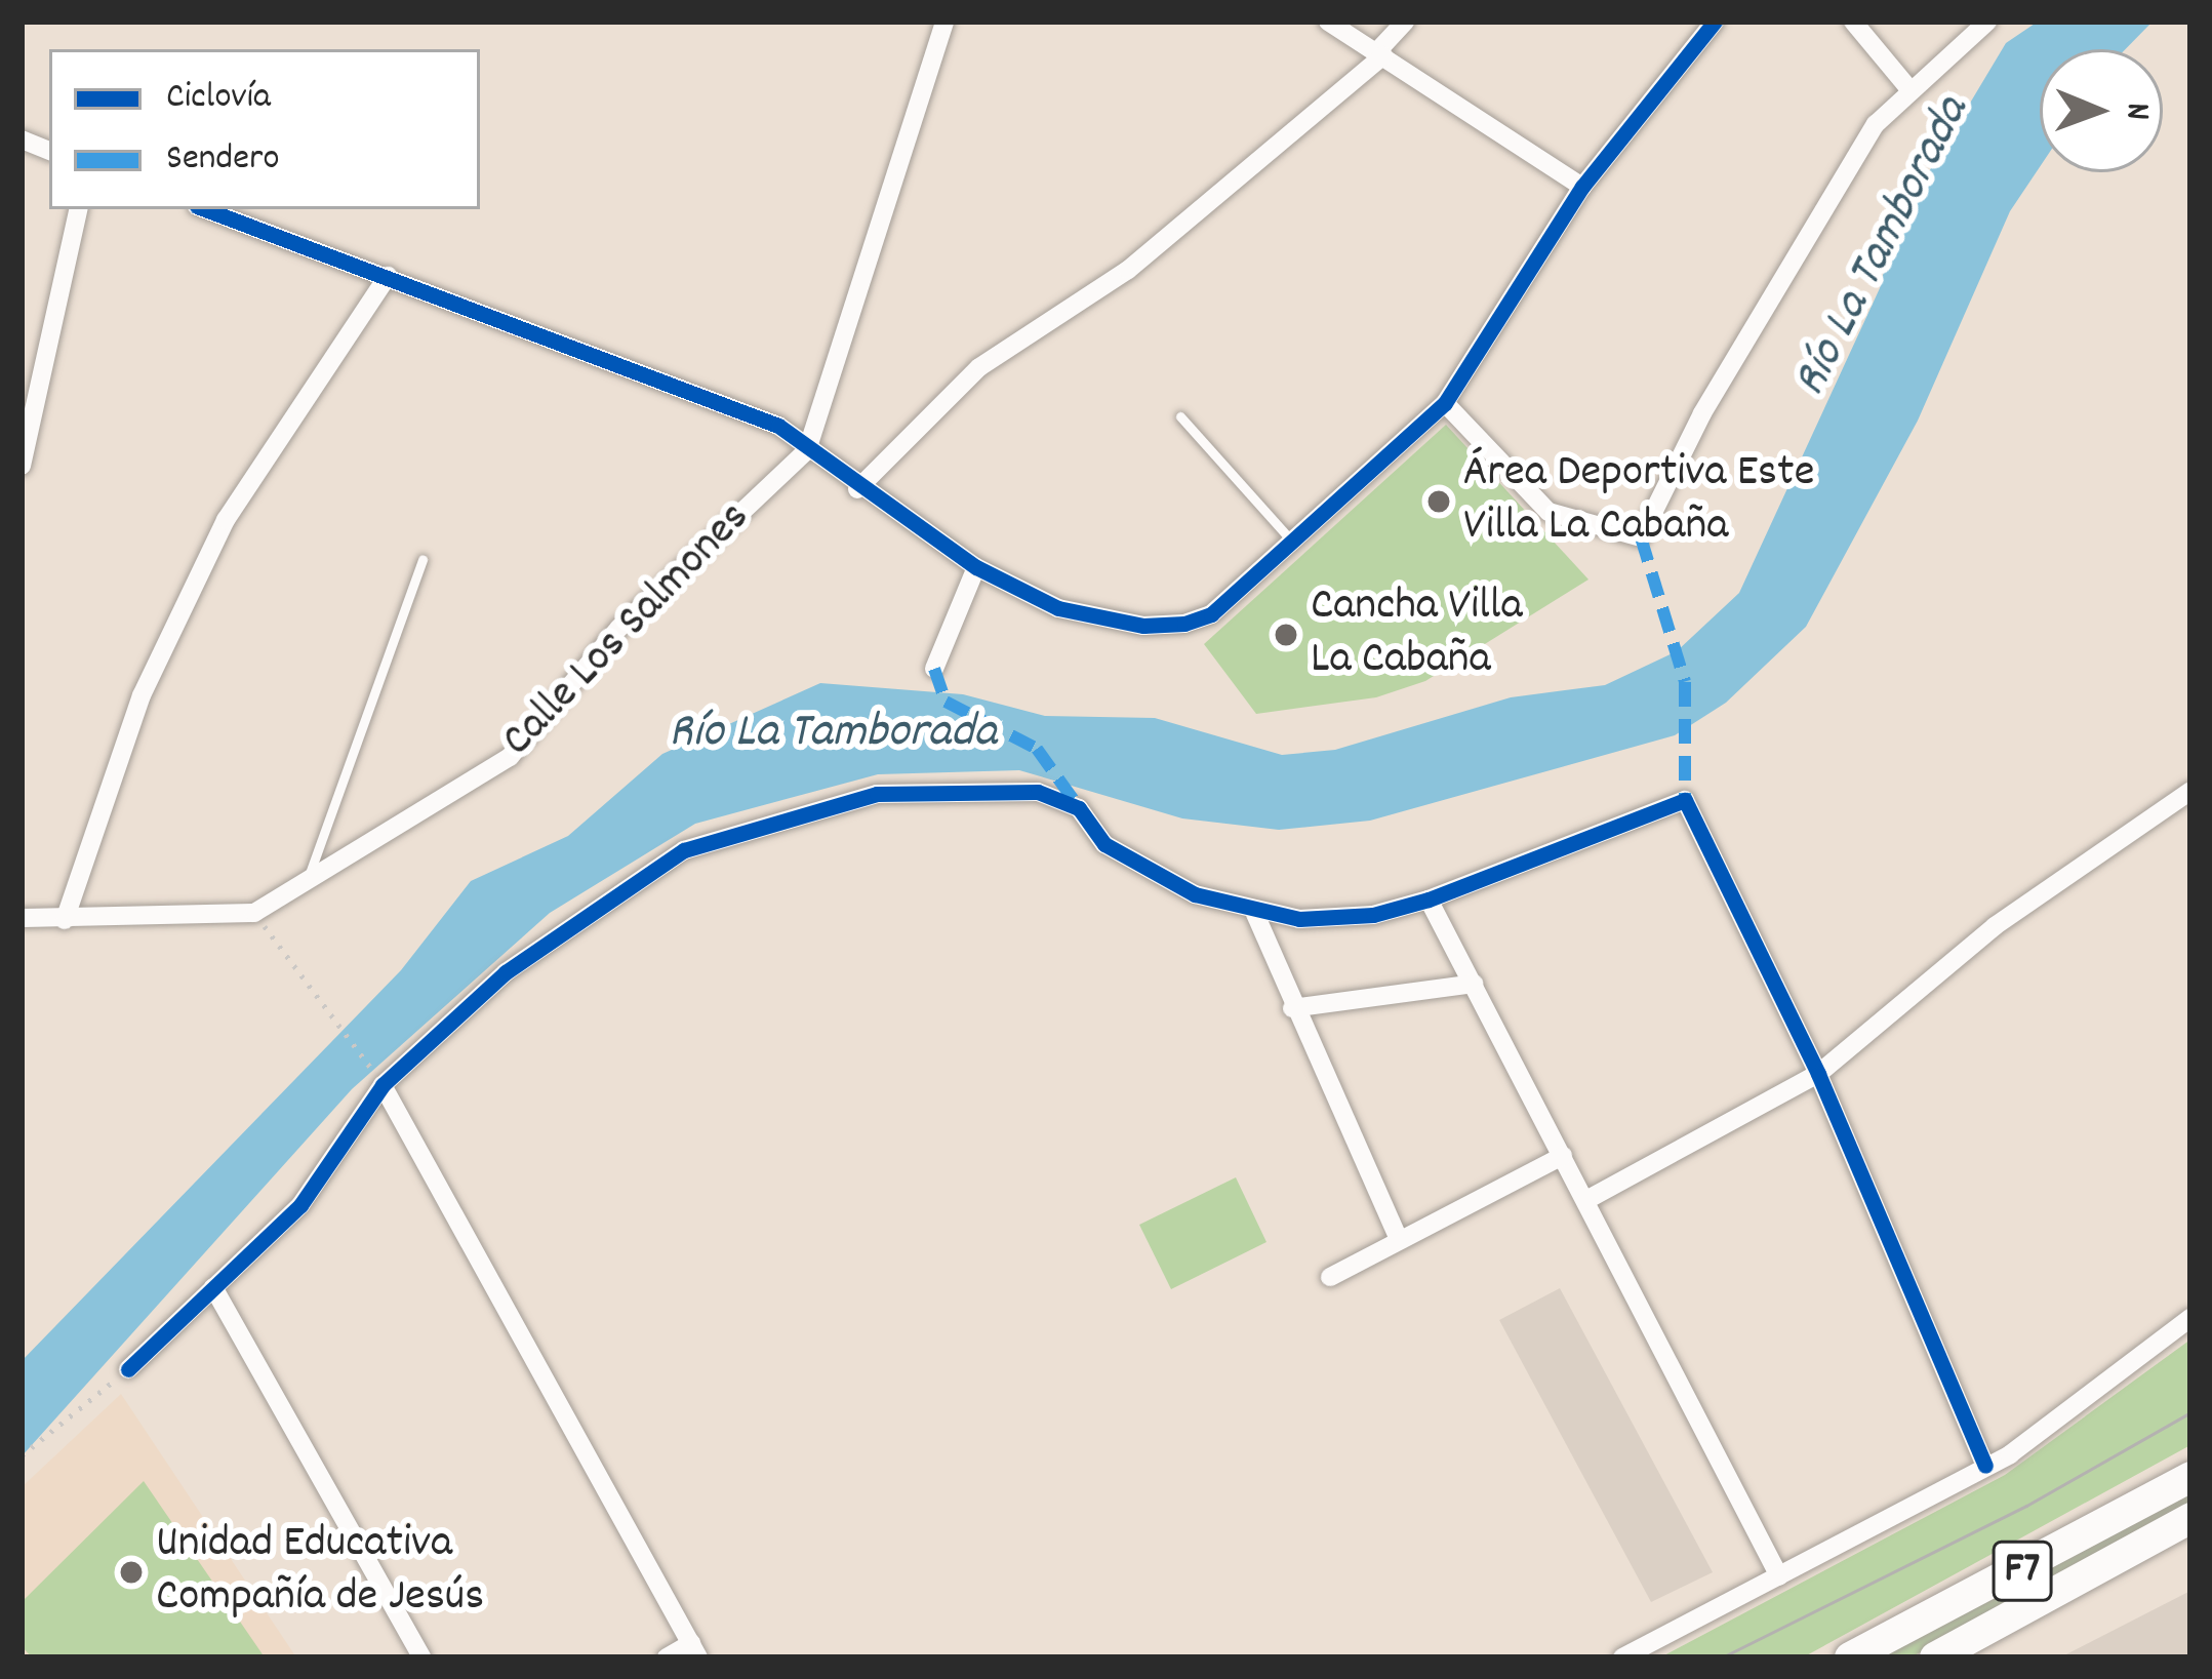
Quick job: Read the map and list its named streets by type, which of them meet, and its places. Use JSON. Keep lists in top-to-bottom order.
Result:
{
  "streets": {
    "highway": ["F7"],
    "street": ["Calle Los Salmones"]
  },
  "water": ["Río La Tamborada"],
  "places": ["Área Deportiva Este Villa La Cabaña", "Cancha Villa La Cabaña", "Unidad Educativa Compañía de Jesús"],
  "legend": ["Ciclovía", "Sendero"],
  "north": "right"
}
